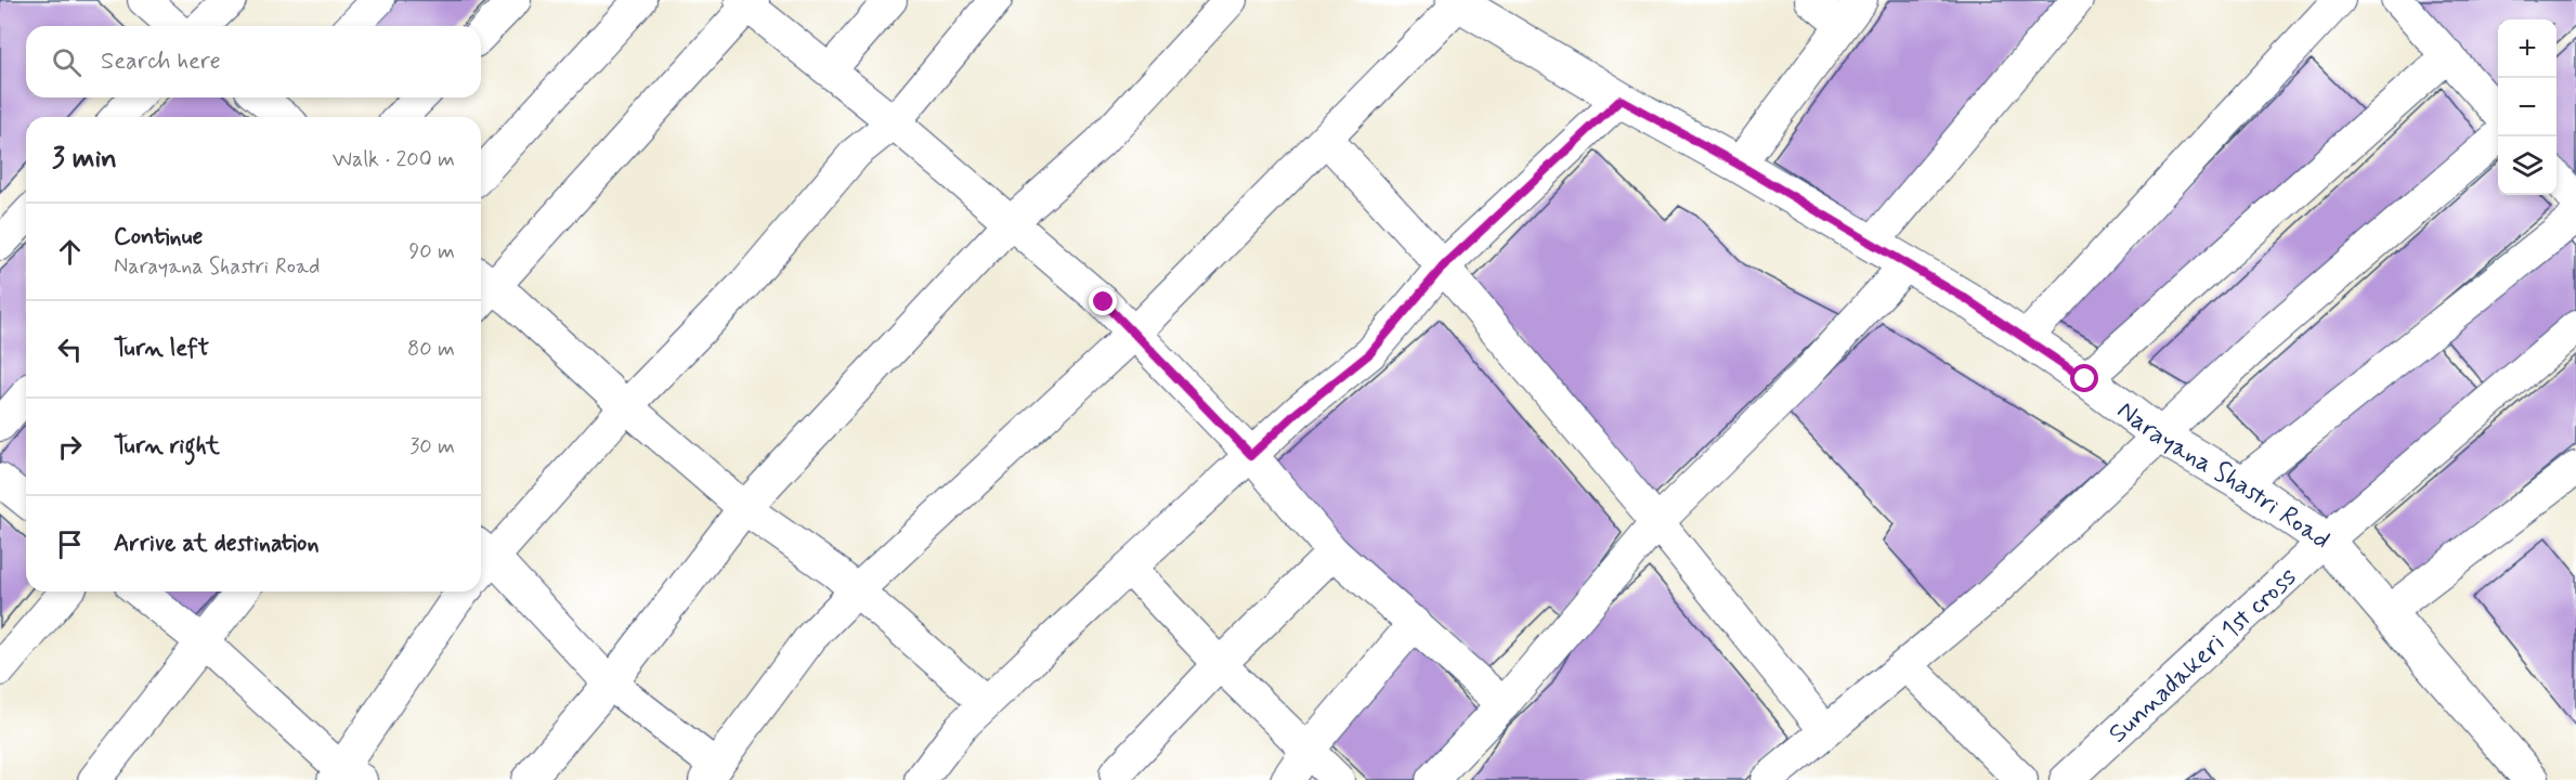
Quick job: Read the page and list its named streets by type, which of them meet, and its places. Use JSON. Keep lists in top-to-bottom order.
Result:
{
  "streets": {
    "street": ["Narayana Shastri Road", "Sunnadakeri 1st cross"]
  },
  "crossings": [
    ["Narayana Shastri Road", "Sunnadakeri 1st cross"]
  ],
  "page": {
    "map_buttons": ["+", "−"],
    "search": "Search here",
    "heading": ["3 min", "Walk · 200 m"],
    "list": [
      ["Continue", "Narayana Shastri Road", "90 m"],
      ["Turn left", "80 m"],
      ["Turn right", "30 m"],
      "Arrive at destination"
    ]
  }
}
